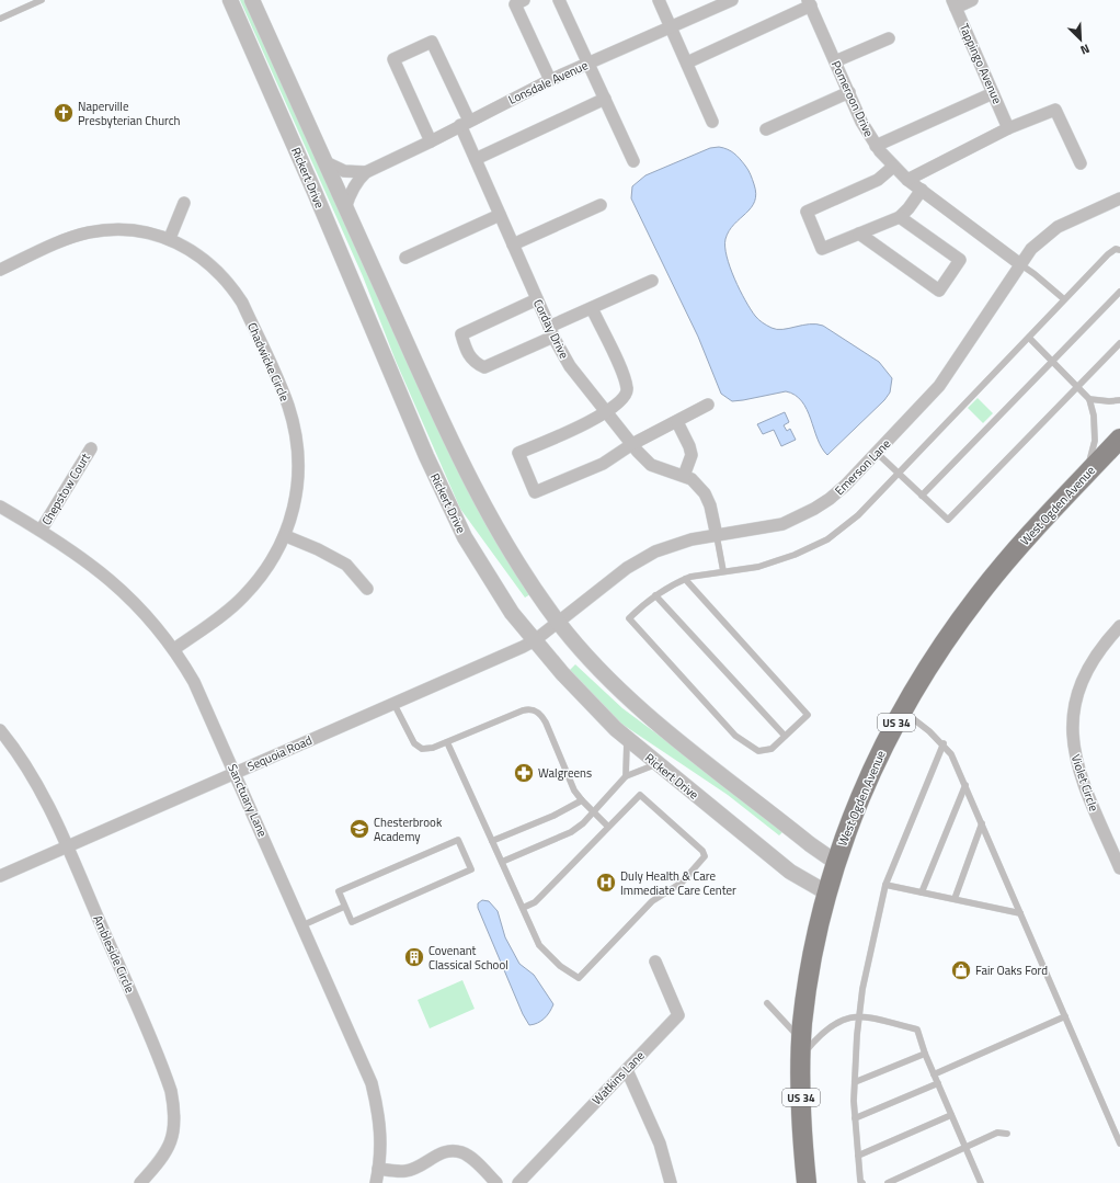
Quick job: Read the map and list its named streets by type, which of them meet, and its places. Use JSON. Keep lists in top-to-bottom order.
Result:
{
  "streets": {
    "main road": ["West Ogden Avenue", "US 34"],
    "street": [
      "Tappingo Avenue",
      "Lonsdale Avenue",
      "Pomeroon Drive",
      "Rickert Drive",
      "Corday Drive",
      "Chadwicke Circle",
      "Emerson Lane",
      "Chepstow Court",
      "Sequoia Road",
      "Violet Circle",
      "Sanctuary Lane",
      "Ambleside Circle",
      "Watkins Lane"
    ]
  },
  "crossings": [
    ["Lonsdale Avenue", "Rickert Drive"],
    ["Lonsdale Avenue", "Corday Drive"],
    ["Pomeroon Drive", "Emerson Lane"],
    ["Rickert Drive", "Emerson Lane"],
    ["Rickert Drive", "West Ogden Avenue"],
    ["Rickert Drive", "Sequoia Road"],
    ["Corday Drive", "Emerson Lane"],
    ["Chadwicke Circle", "Sanctuary Lane"],
    ["Emerson Lane", "Sequoia Road"],
    ["Chepstow Court", "Sanctuary Lane"],
    ["Sequoia Road", "Sanctuary Lane"],
    ["Sequoia Road", "Ambleside Circle"]
  ],
  "places": {
    "church": ["Naperville Presbyterian Church"],
    "pharmacy": ["Walgreens"],
    "school or university": ["Chesterbrook Academy"],
    "hospital": ["Duly Health & Care Immediate Care Center"],
    "building": ["Covenant Classical School"],
    "shop": ["Fair Oaks Ford"]
  },
  "north": "bottom right"
}
